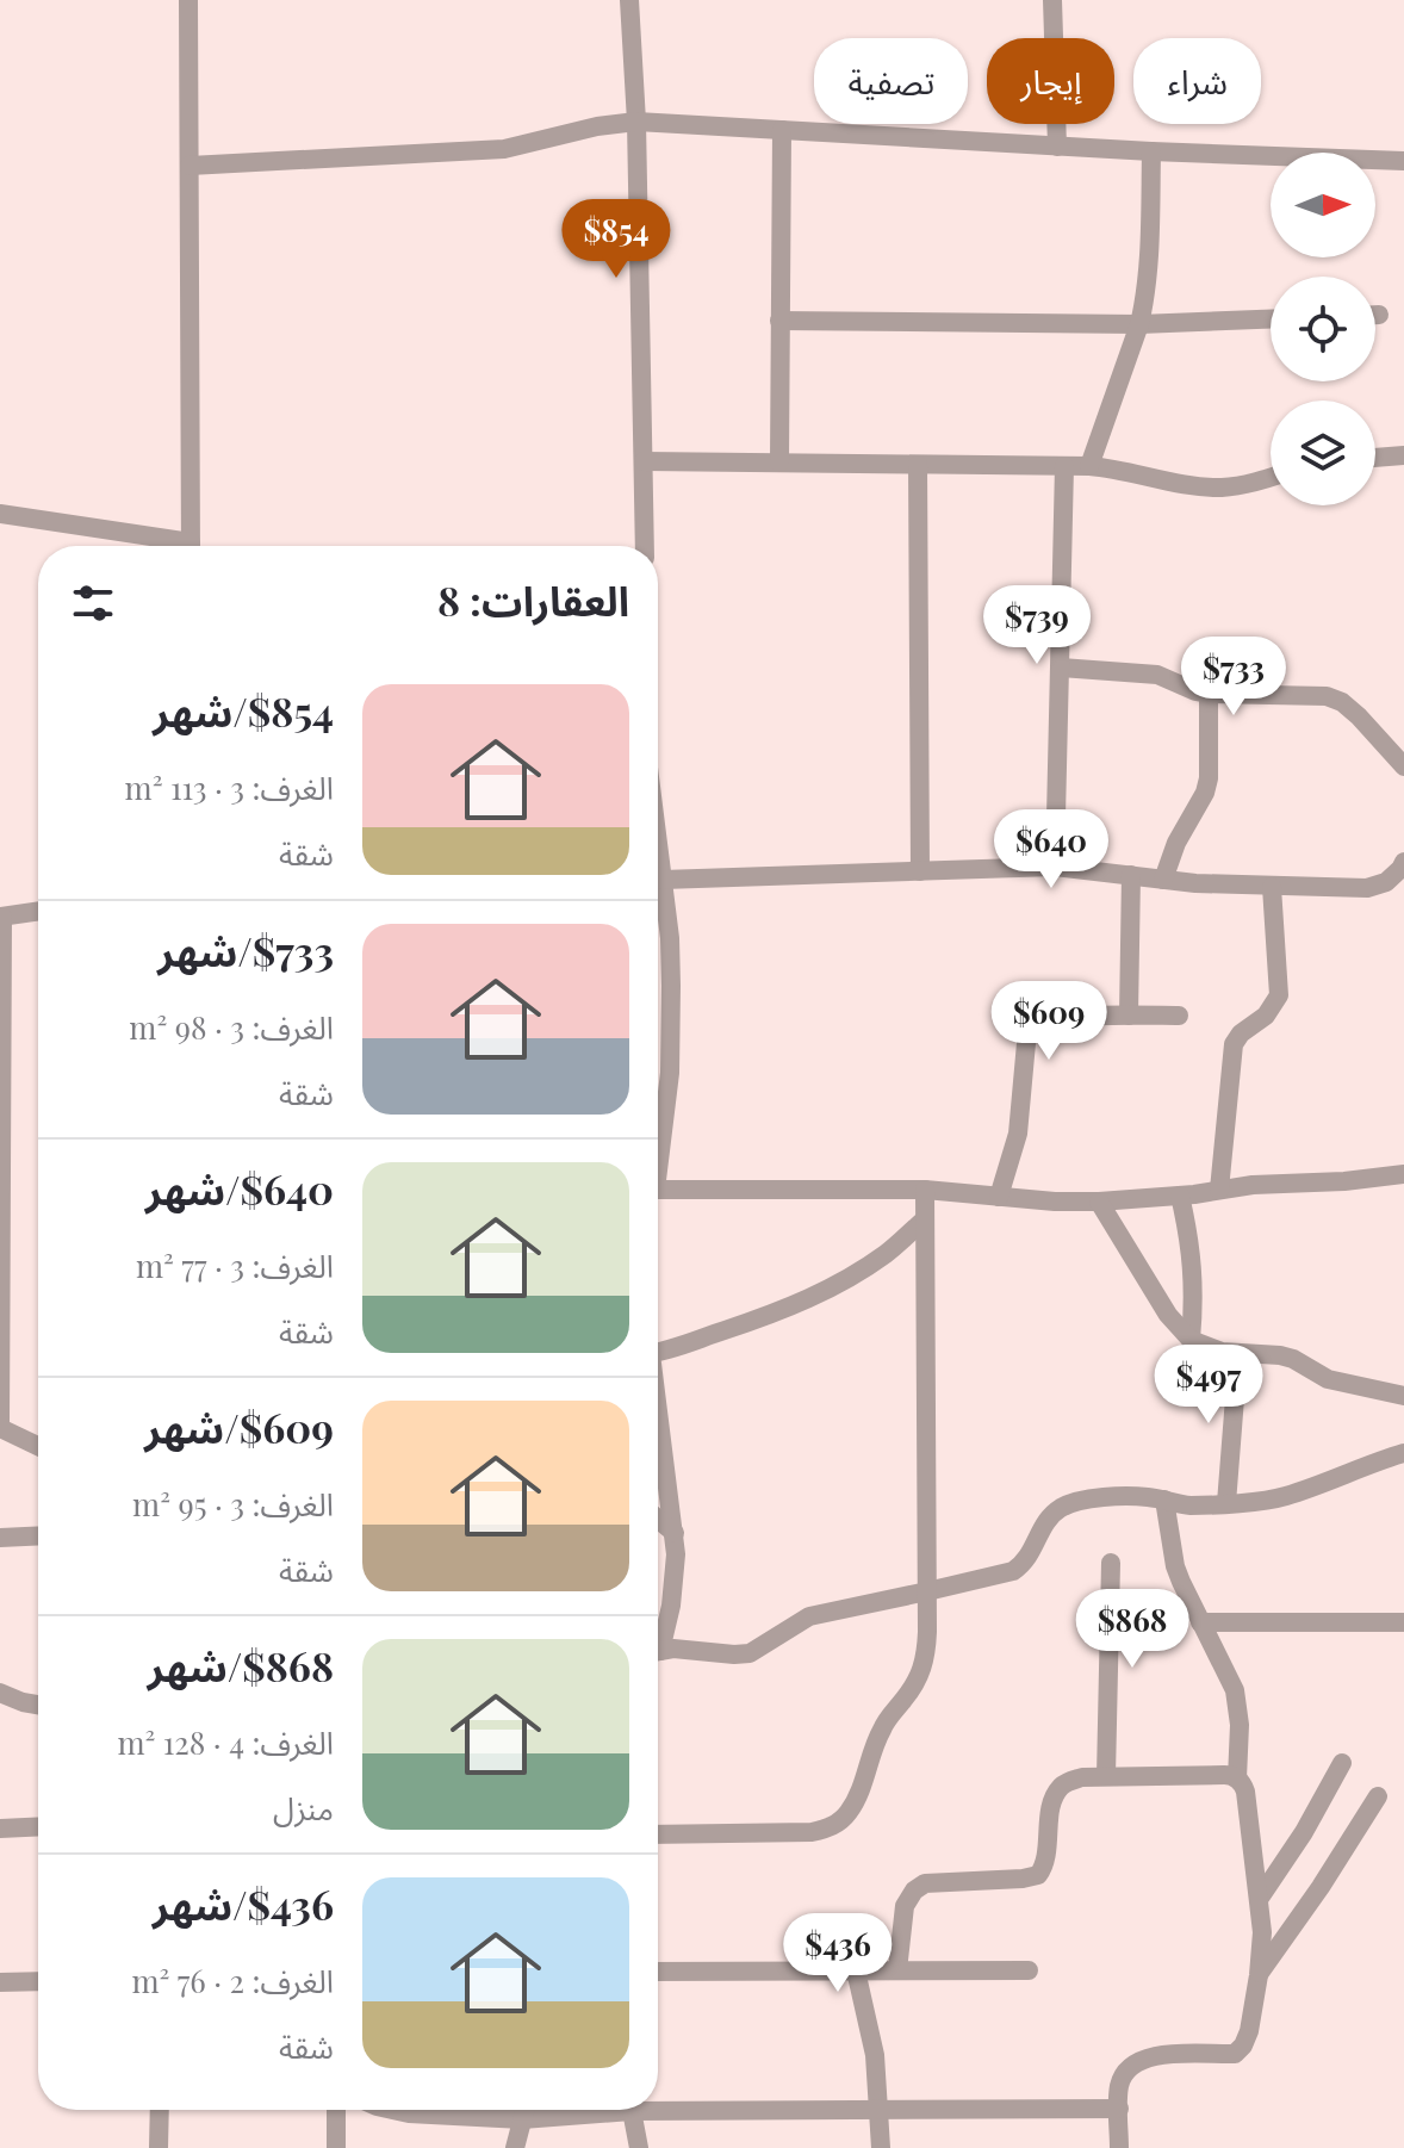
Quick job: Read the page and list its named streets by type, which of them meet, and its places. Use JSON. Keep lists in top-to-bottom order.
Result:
{
  "north": "right",
  "page": {
    "chip": ["شراء", "إيجار", "تصفية"],
    "price": [
      "$854",
      "$739",
      "$733",
      "$640",
      "$609",
      "$497",
      "$868",
      "$436"
    ],
    "heading": "العقارات: 8",
    "list": [
      {
        "name": "$854/شهر",
        "note": "الغرف: 3 · 113 m² · شقة"
      },
      {
        "name": "$733/شهر",
        "note": "الغرف: 3 · 98 m² · شقة"
      },
      {
        "name": "$640/شهر",
        "note": "الغرف: 3 · 77 m² · شقة"
      },
      {
        "name": "$609/شهر",
        "note": "الغرف: 3 · 95 m² · شقة"
      },
      {
        "name": "$868/شهر",
        "note": "الغرف: 4 · 128 m² · منزل"
      },
      {
        "name": "$436/شهر",
        "note": "الغرف: 2 · 76 m² · شقة"
      }
    ]
  }
}
